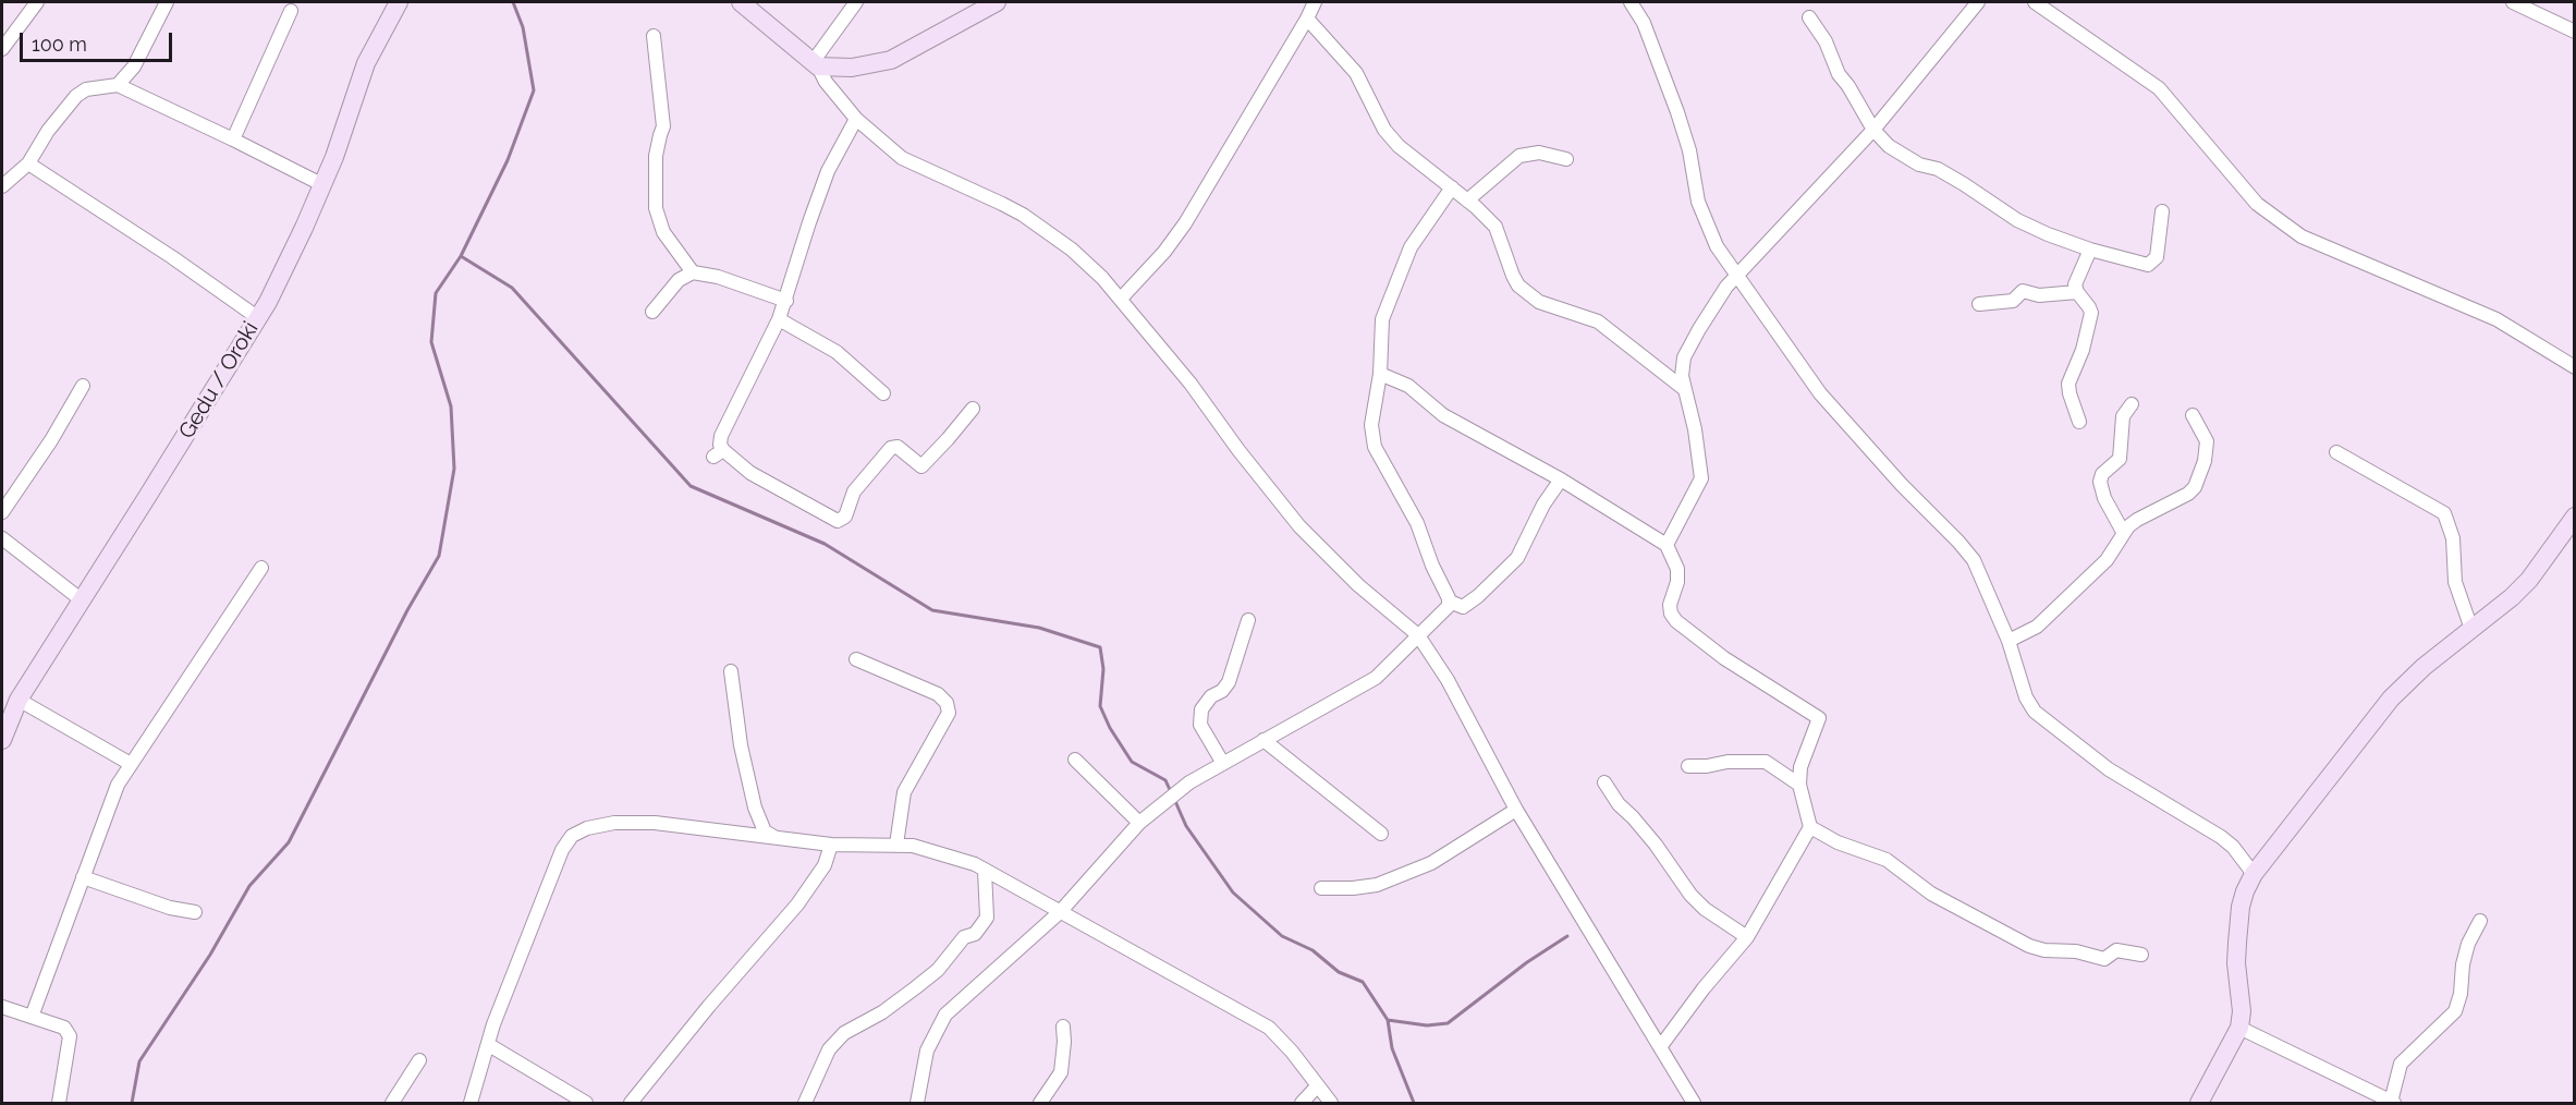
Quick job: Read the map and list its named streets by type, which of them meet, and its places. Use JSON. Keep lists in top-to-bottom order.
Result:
{
  "streets": {
    "main road": ["Gedu / Oroki"]
  },
  "scale_bar": "100 m"
}
